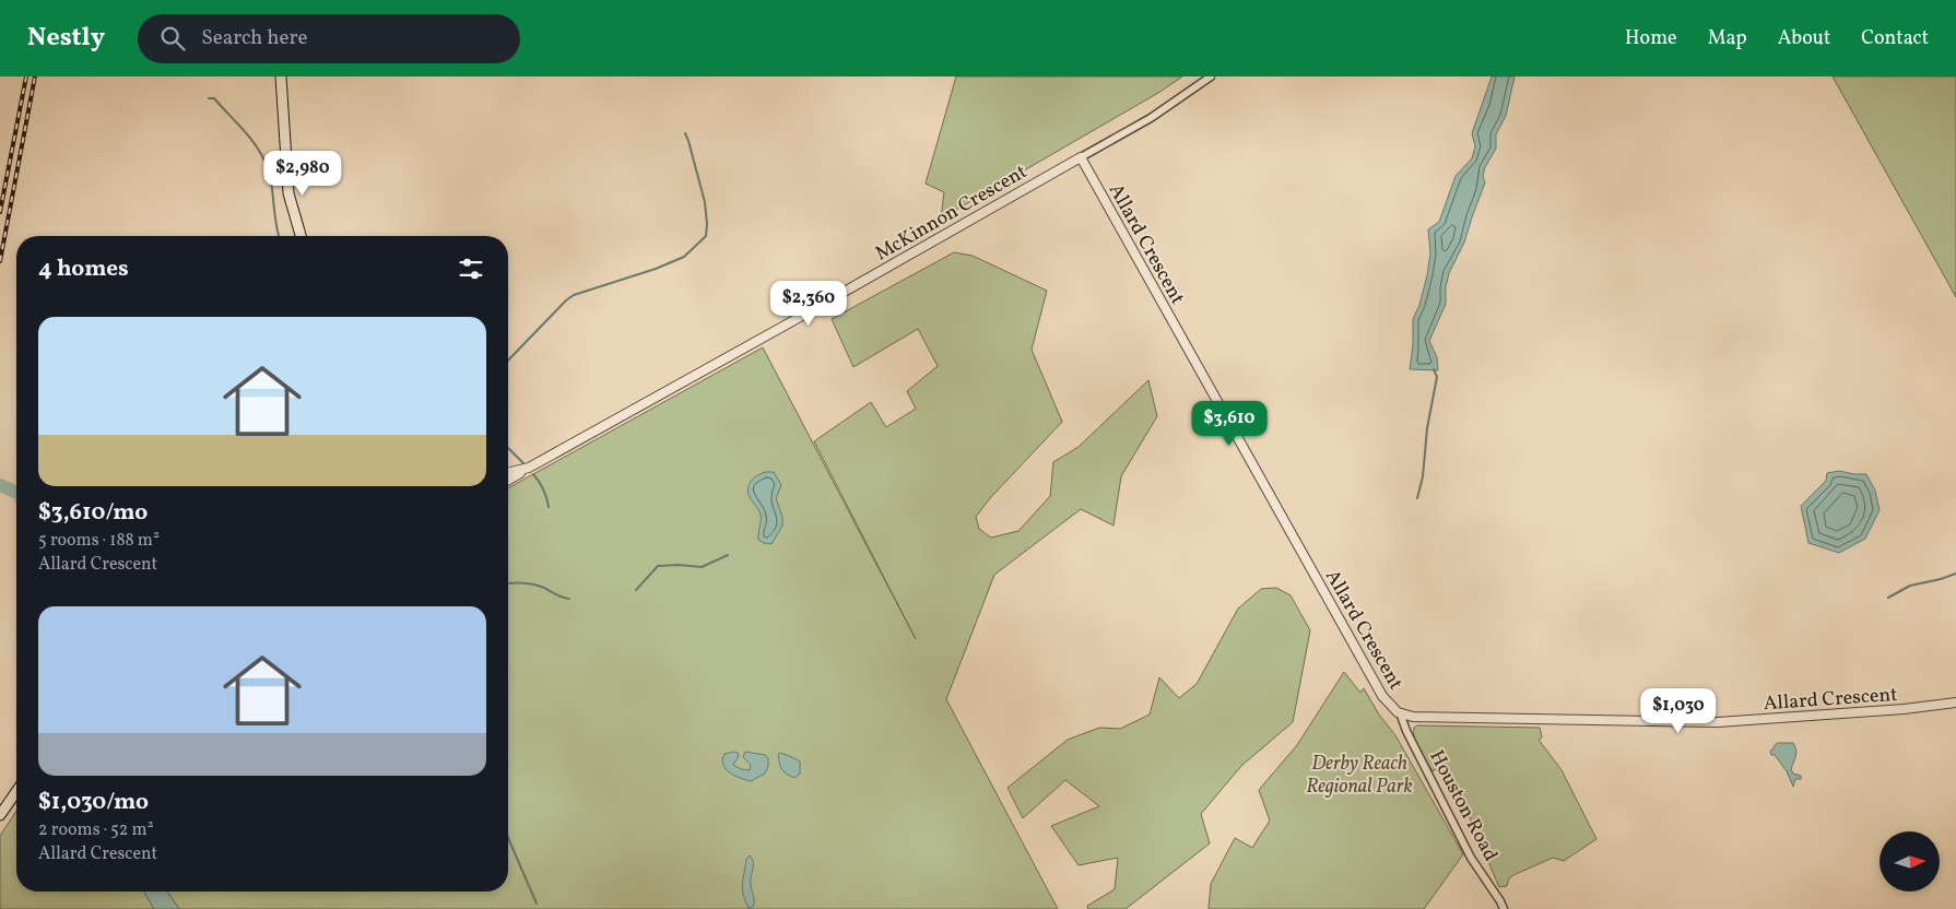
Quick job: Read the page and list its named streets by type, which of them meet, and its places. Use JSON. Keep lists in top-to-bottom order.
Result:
{
  "streets": {
    "street": ["McKinnon Crescent", "Allard Crescent", "Houston Road"]
  },
  "crossings": [
    ["McKinnon Crescent", "Allard Crescent"],
    ["Allard Crescent", "Houston Road"]
  ],
  "parks": ["Derby Reach Regional Park"],
  "north": "right",
  "page": {
    "header": "Nestly",
    "search": "Search here",
    "nav": [
      "Home",
      "Map",
      "About",
      "Contact"
    ],
    "price": [
      "$2,980",
      "$2,360",
      "$3,610",
      "$1,030"
    ],
    "heading": "4 homes",
    "list": [
      {
        "name": "$3,610/mo",
        "note": "5 rooms · 188 m² · Allard Crescent"
      },
      {
        "name": "$1,030/mo",
        "note": "2 rooms · 52 m² · Allard Crescent"
      }
    ]
  }
}
